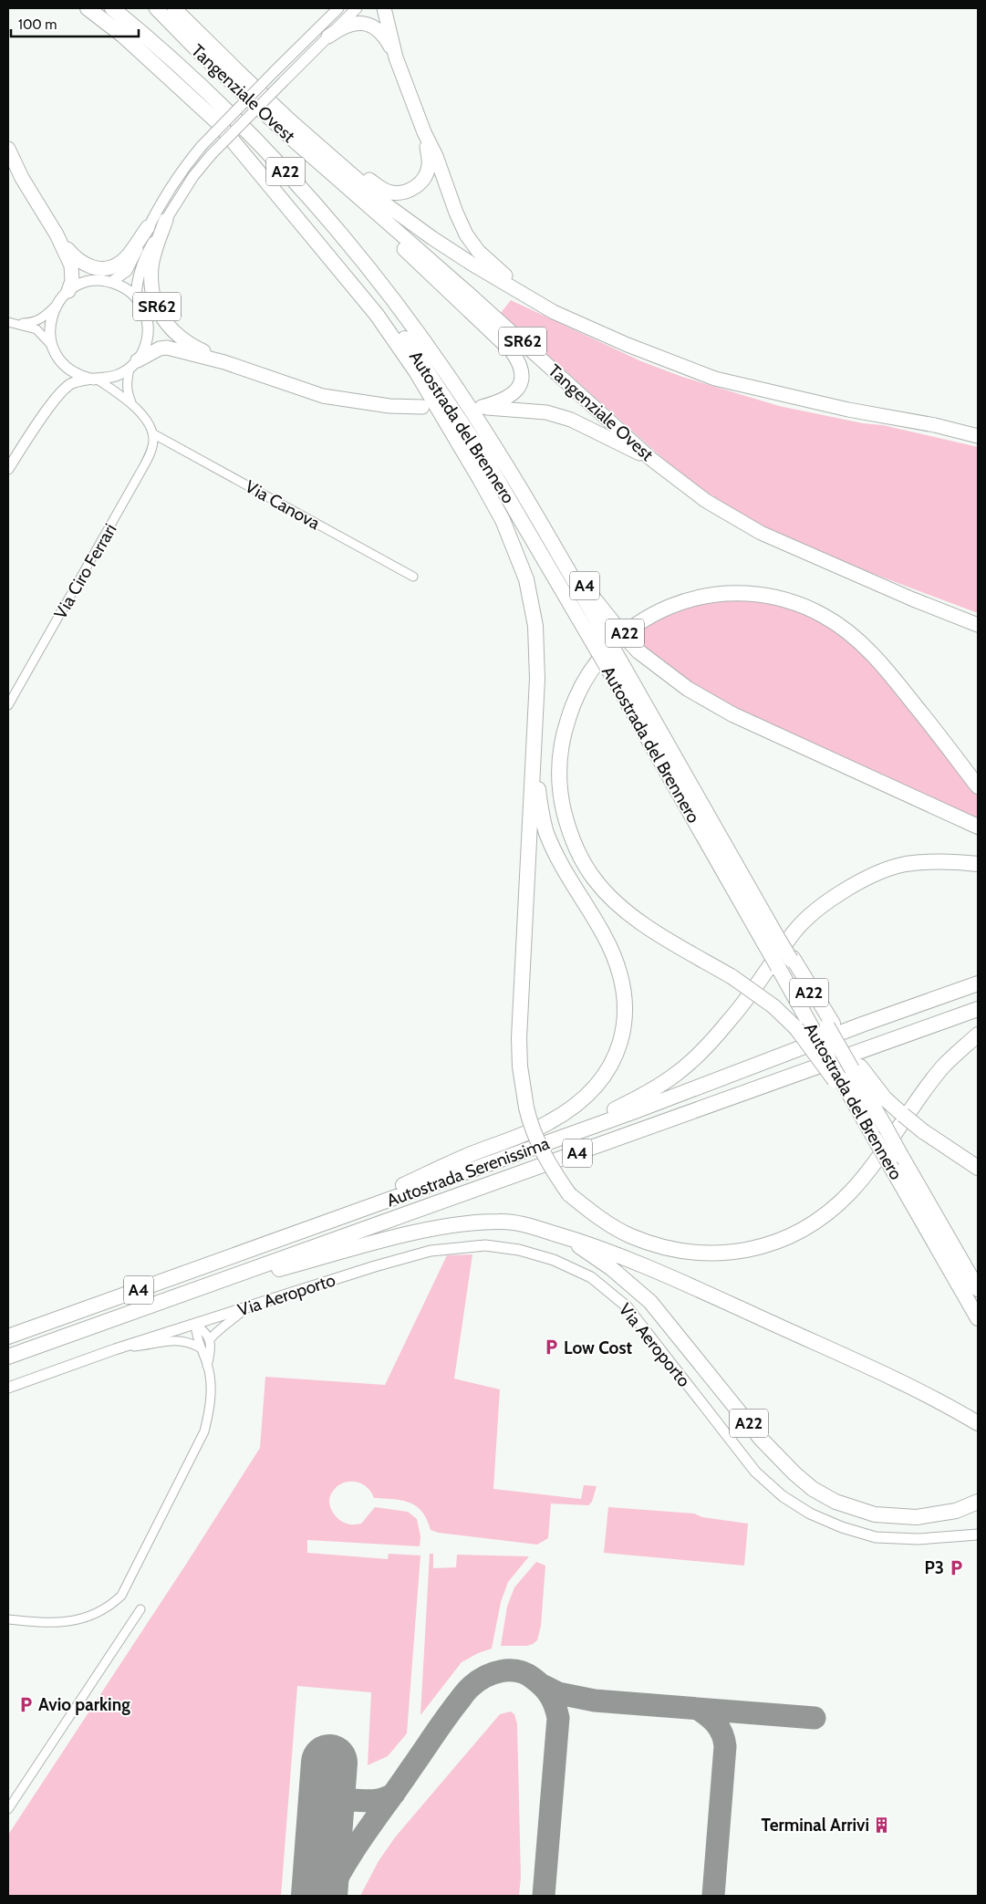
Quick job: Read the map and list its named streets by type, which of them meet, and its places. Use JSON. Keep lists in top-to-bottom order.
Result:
{
  "streets": {
    "highway": [
      "Tangenziale Ovest",
      "A22",
      "SR62",
      "Autostrada del Brennero",
      "A4",
      "Autostrada Serenissima"
    ],
    "street": ["Via Canova", "Via Ciro Ferrari", "Via Aeroporto"]
  },
  "crossings": [
    ["Tangenziale Ovest", "SR62"],
    ["A22", "Autostrada del Brennero"],
    ["A22", "A4"],
    ["Autostrada del Brennero", "A4"],
    ["Via Canova", "Via Ciro Ferrari"],
    ["A4", "Autostrada Serenissima"]
  ],
  "places": {
    "parking": ["Low Cost", "P3", "Avio parking"],
    "building": ["Terminal Arrivi"]
  },
  "scale_bar": "100 m"
}
